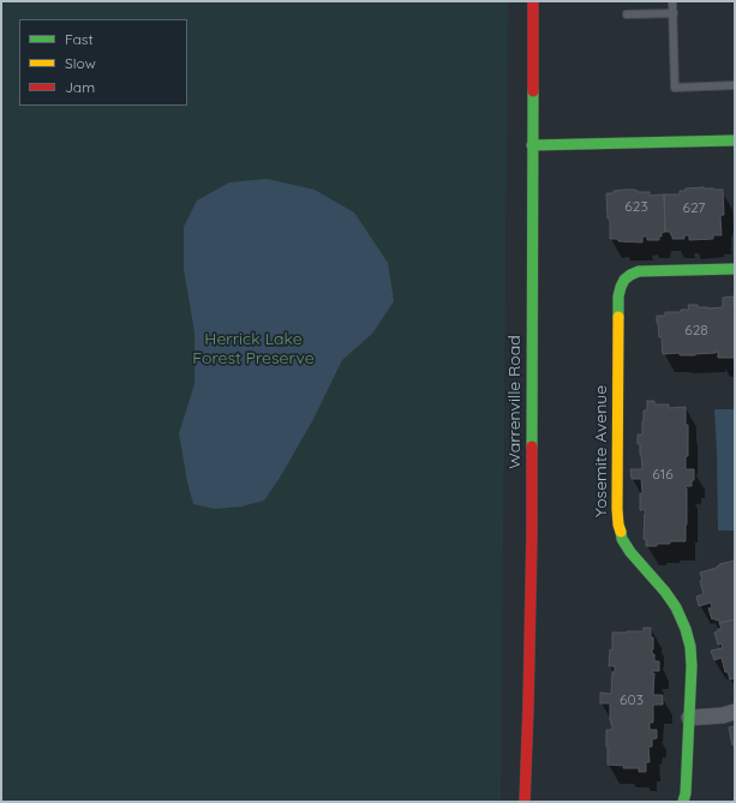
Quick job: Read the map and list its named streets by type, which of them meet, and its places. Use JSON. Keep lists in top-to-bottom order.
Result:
{
  "streets": {
    "street": ["Warrenville Road", "Yosemite Avenue"]
  },
  "parks": ["Herrick Lake Forest Preserve"],
  "house_numbers": [
    "623",
    "627",
    "628",
    "616",
    "603"
  ],
  "legend": ["Fast", "Slow", "Jam"]
}
